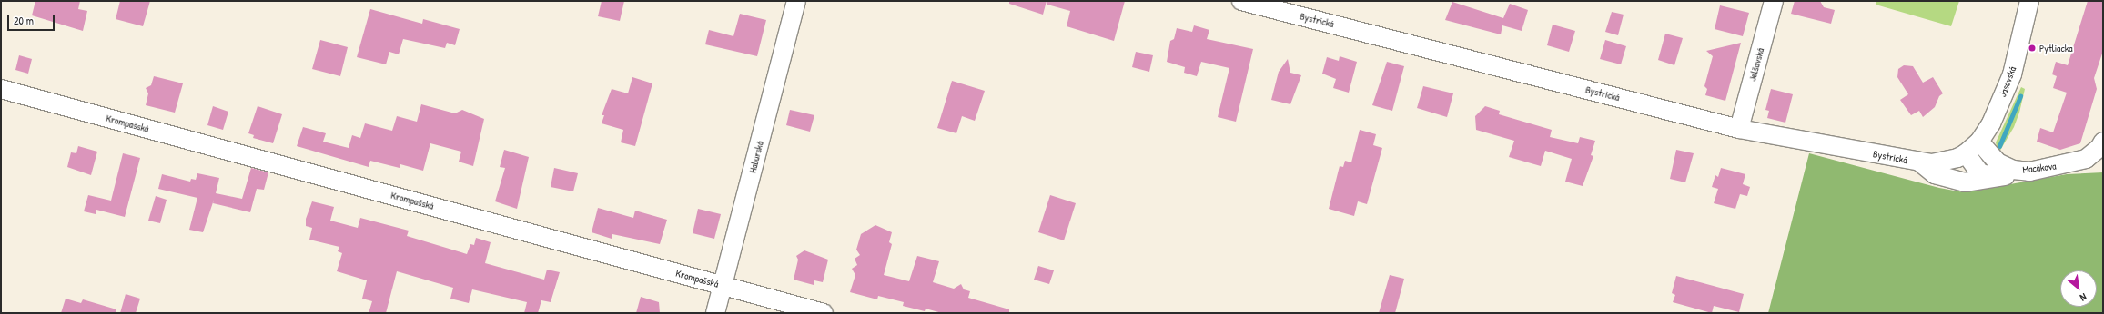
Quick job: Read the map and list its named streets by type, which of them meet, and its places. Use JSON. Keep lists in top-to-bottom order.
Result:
{
  "streets": {
    "street": [
      "Bystrická",
      "Jelšavská",
      "Jasovská",
      "Krompašská",
      "Haburská",
      "Macákova"
    ]
  },
  "crossings": [
    ["Bystrická", "Jelšavská"],
    ["Bystrická", "Jasovská"],
    ["Jasovská", "Macákova"],
    ["Krompašská", "Haburská"]
  ],
  "places": ["Pytliacka"],
  "scale_bar": "20 m",
  "north": "bottom right"
}
